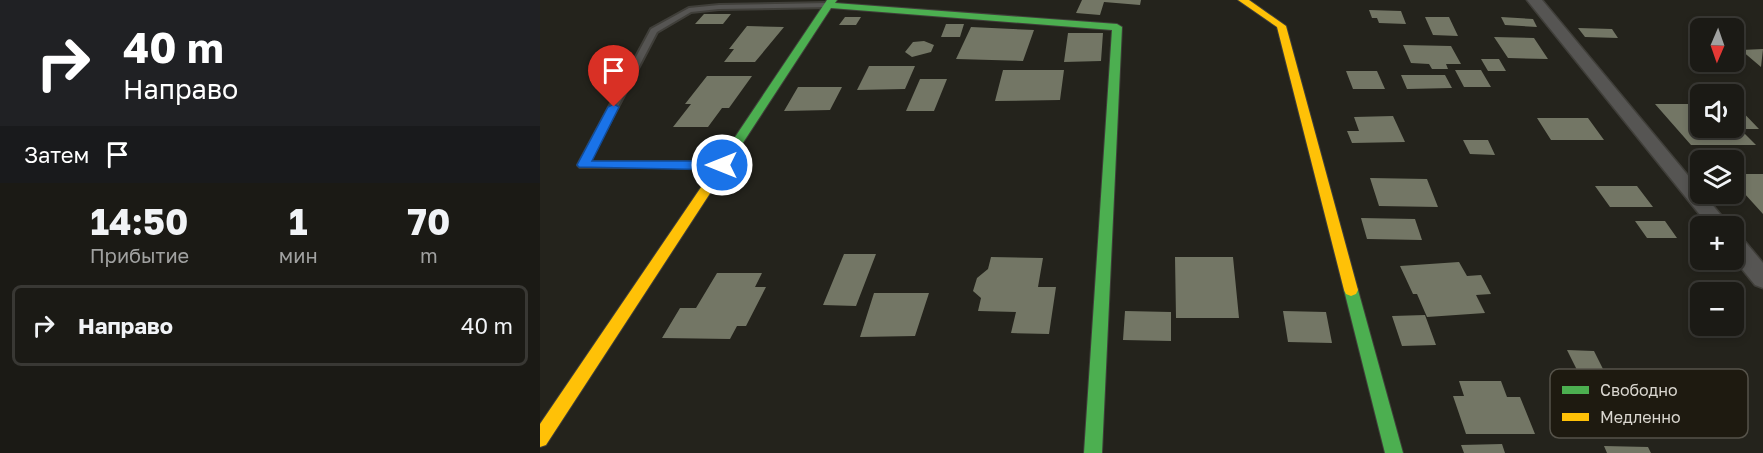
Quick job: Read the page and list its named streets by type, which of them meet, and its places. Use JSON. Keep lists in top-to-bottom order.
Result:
{
  "legend": ["Свободно", "Медленно"],
  "north": "bottom",
  "page": {
    "turn": ["40 m", "Направо"],
    "map_buttons": ["+", "−"],
    "then": "Затем",
    "eta": [
      "14:50",
      "Прибытие",
      "1",
      "мин",
      "70",
      "m"
    ],
    "list": [
      {
        "name": "Направо",
        "value": "40 m"
      }
    ]
  }
}
